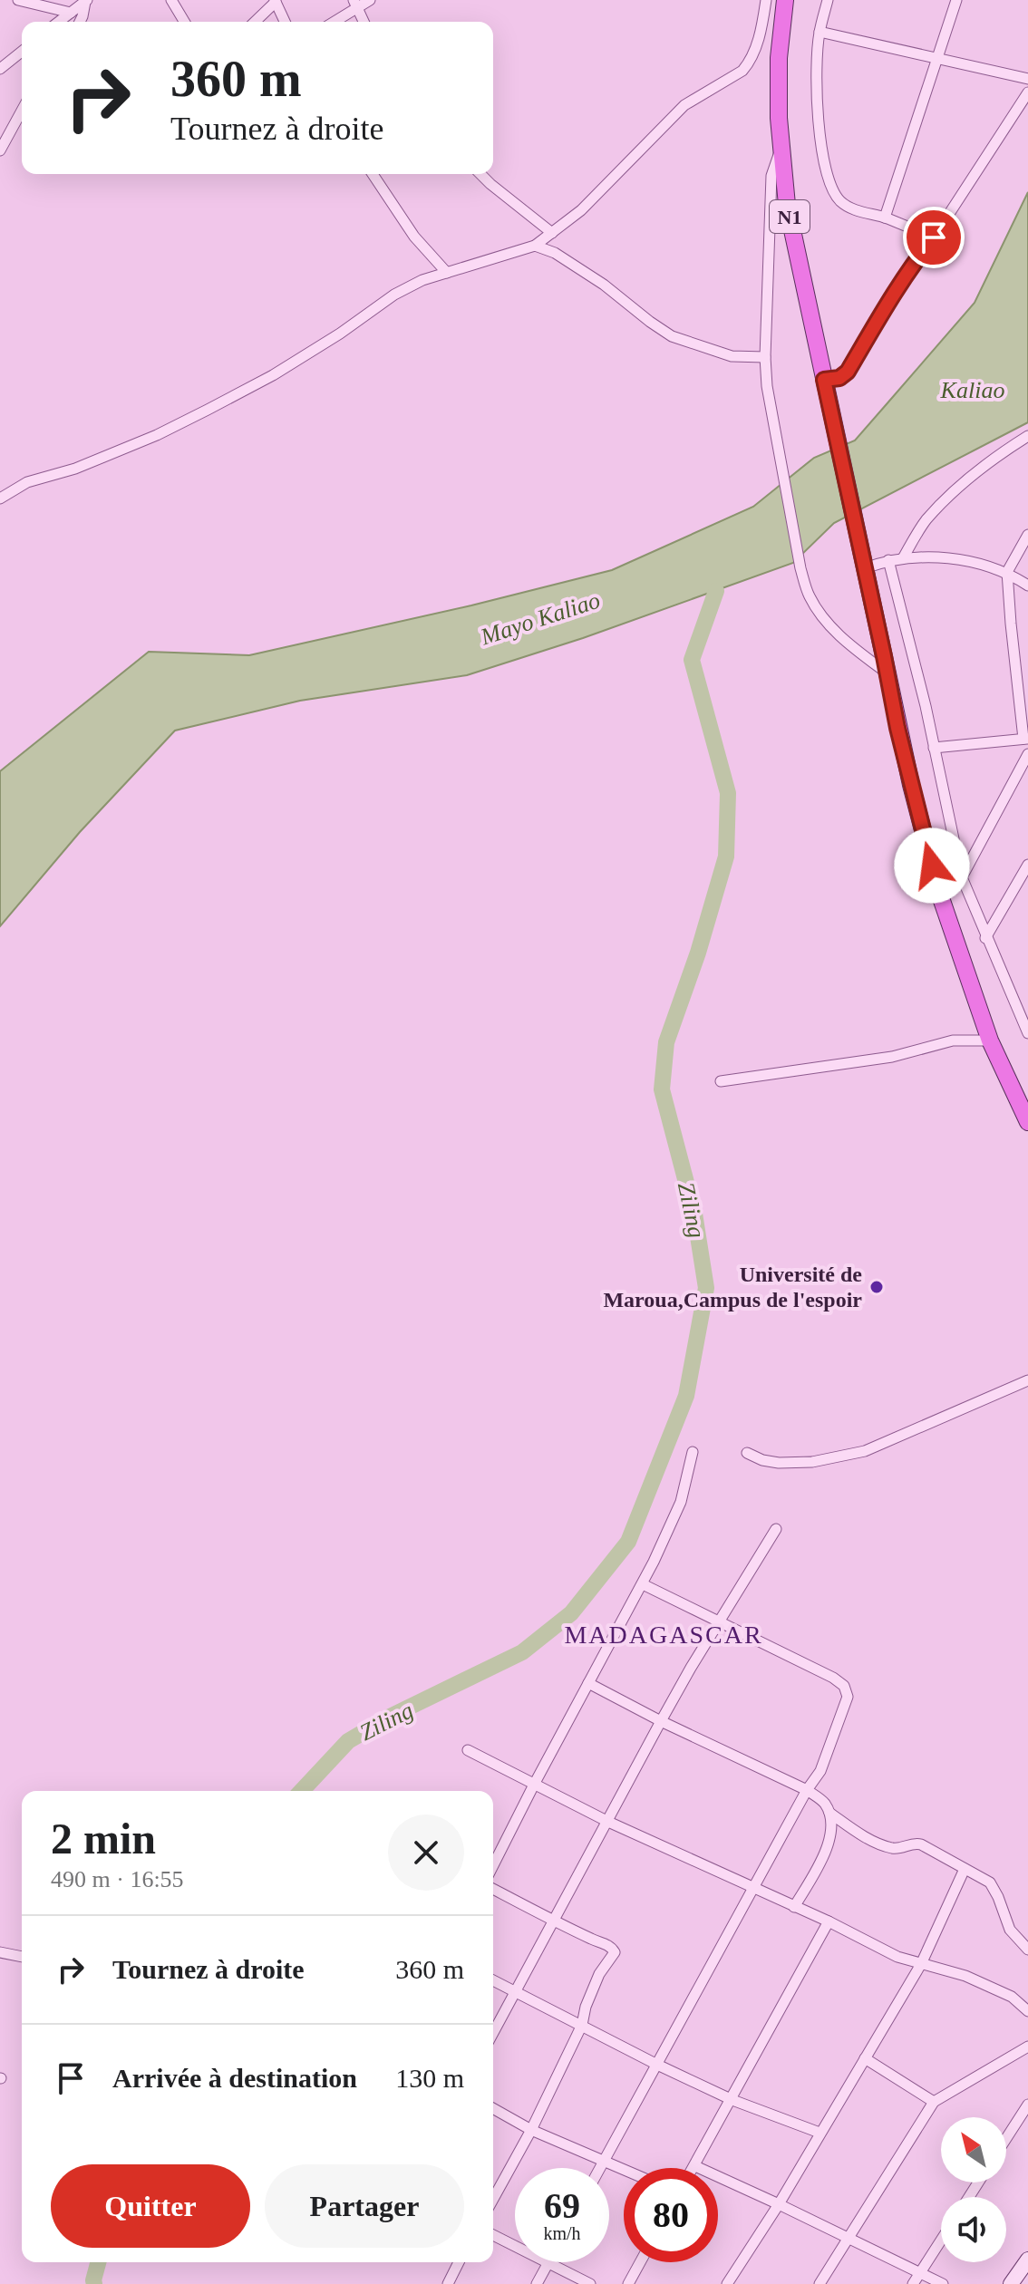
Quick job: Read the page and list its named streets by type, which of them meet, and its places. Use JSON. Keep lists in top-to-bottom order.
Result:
{
  "streets": {
    "highway": ["N1"]
  },
  "districts": ["MADAGASCAR"],
  "water": ["Kaliao", "Mayo Kaliao", "Ziling"],
  "places": ["Université de Maroua,Campus de l'espoir"],
  "north": "top left",
  "page": {
    "turn": ["360 m", "Tournez à droite"],
    "heading": ["2 min", "490 m · 16:55"],
    "list": [
      {
        "name": "Tournez à droite",
        "value": "360 m"
      },
      {
        "name": "Arrivée à destination",
        "value": "130 m"
      }
    ],
    "buttons": ["Quitter", "Partager"],
    "speed": "69 km/h",
    "limit": "80"
  }
}
